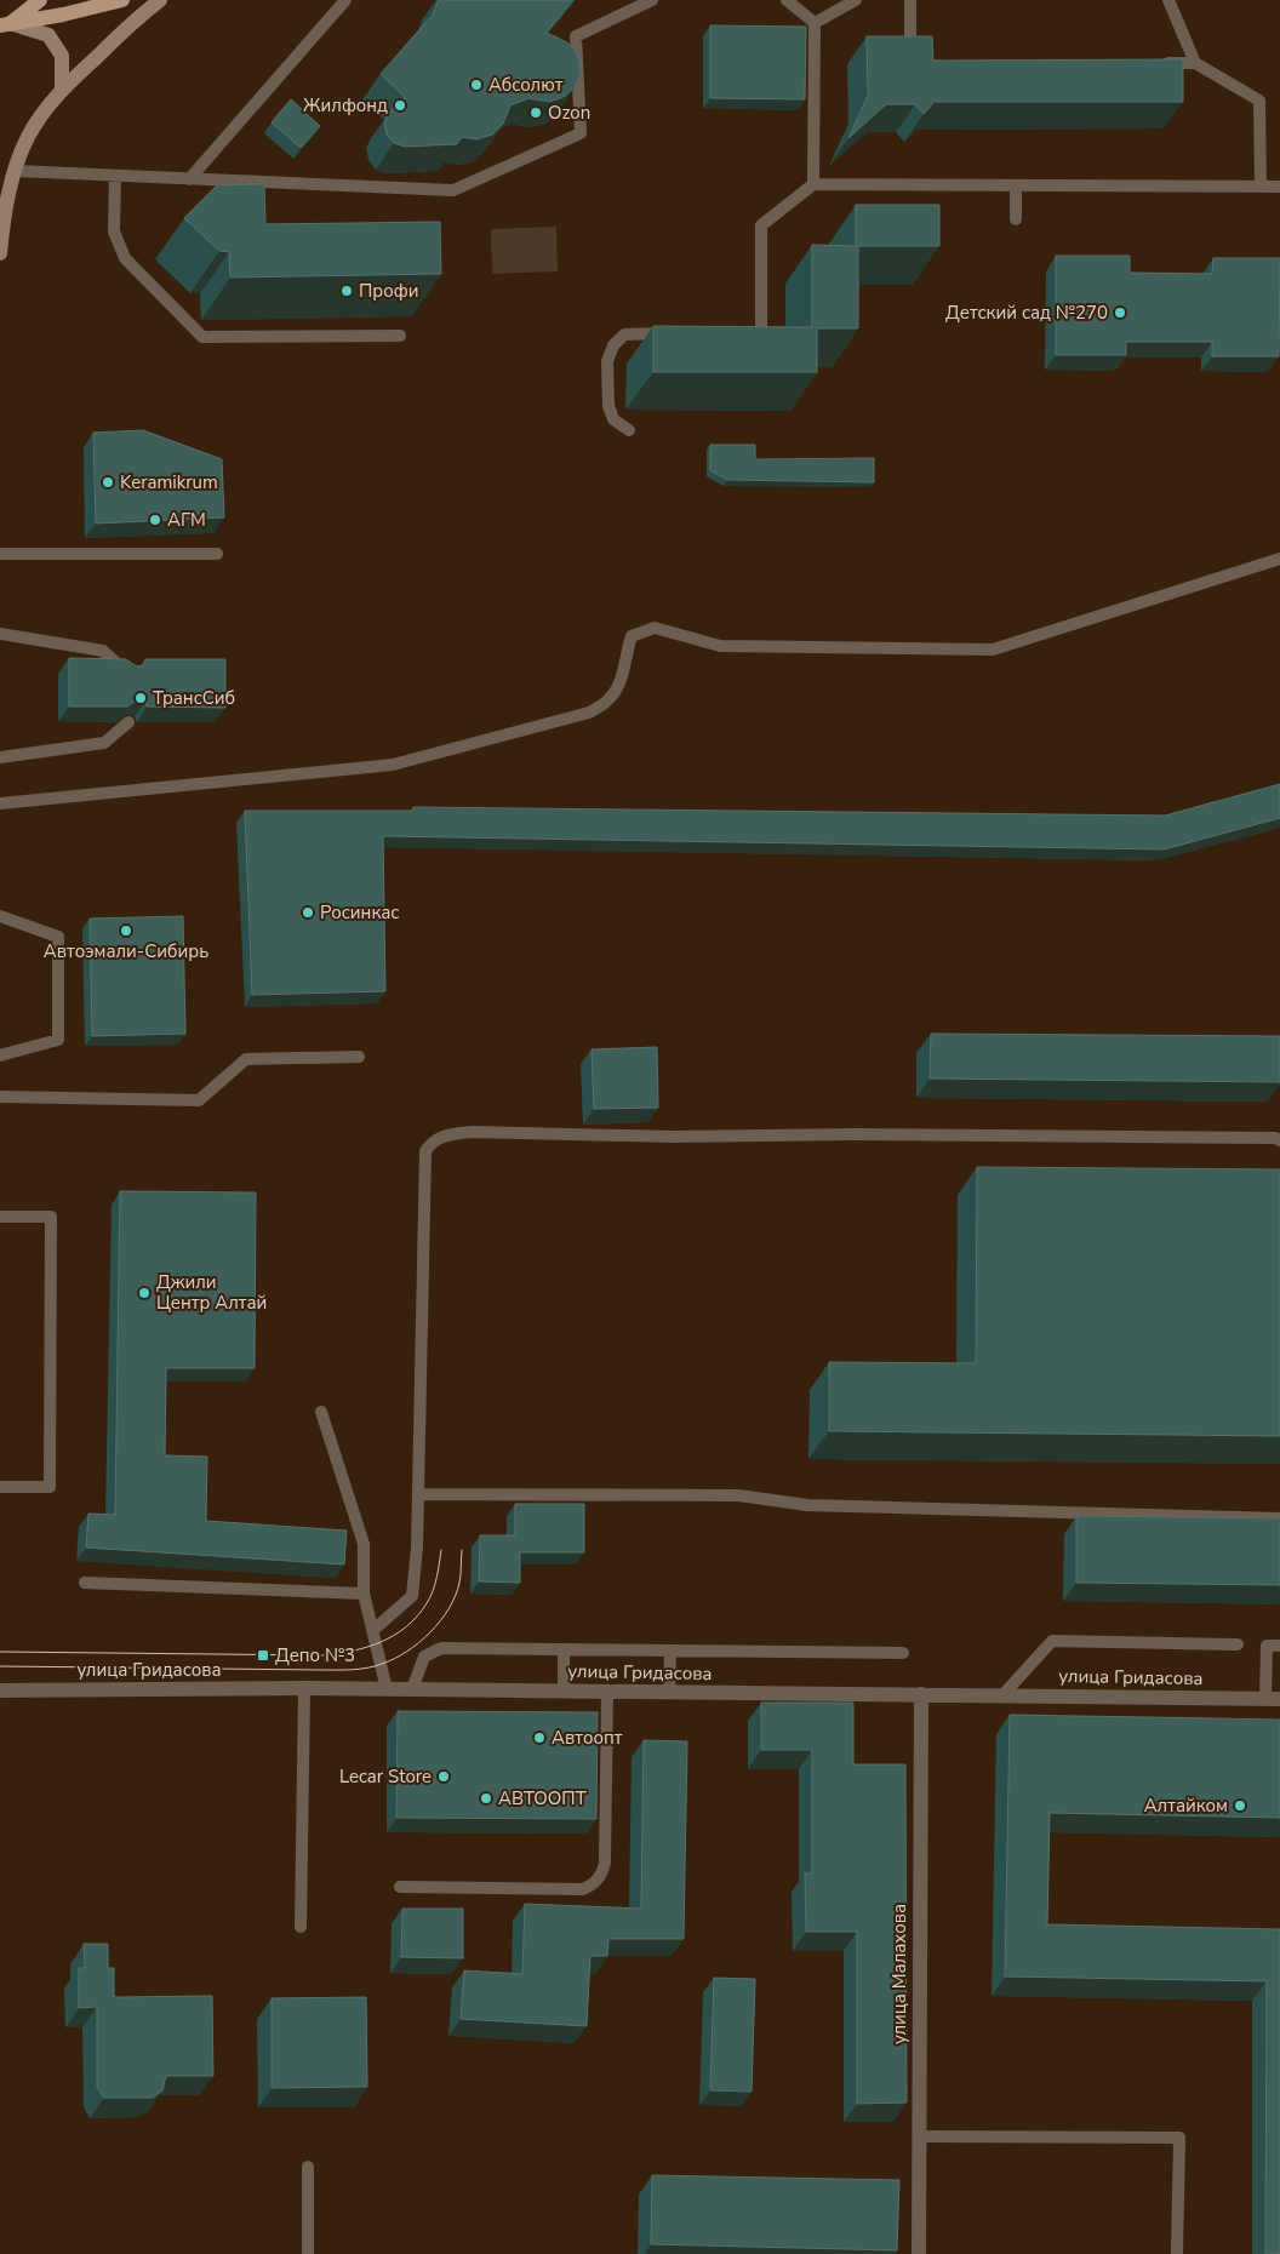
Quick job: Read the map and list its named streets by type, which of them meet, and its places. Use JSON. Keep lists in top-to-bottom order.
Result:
{
  "streets": {
    "street": ["улица Гридасова", "улица Малахова"]
  },
  "crossings": [
    ["улица Гридасова", "улица Малахова"]
  ],
  "places": {
    "other": [
      "Абсолют",
      "Жилфонд",
      "Ozon",
      "Профи",
      "Детский сад №270",
      "Keramikrum",
      "АГМ",
      "ТрансСиб",
      "Росинкас",
      "Автоэмали-Сибирь",
      "Джили Центр Алтай",
      "Автоопт",
      "Lecar Store",
      "АВТООПТ",
      "Алтайком"
    ],
    "transit": ["Депо №3"]
  }
}
